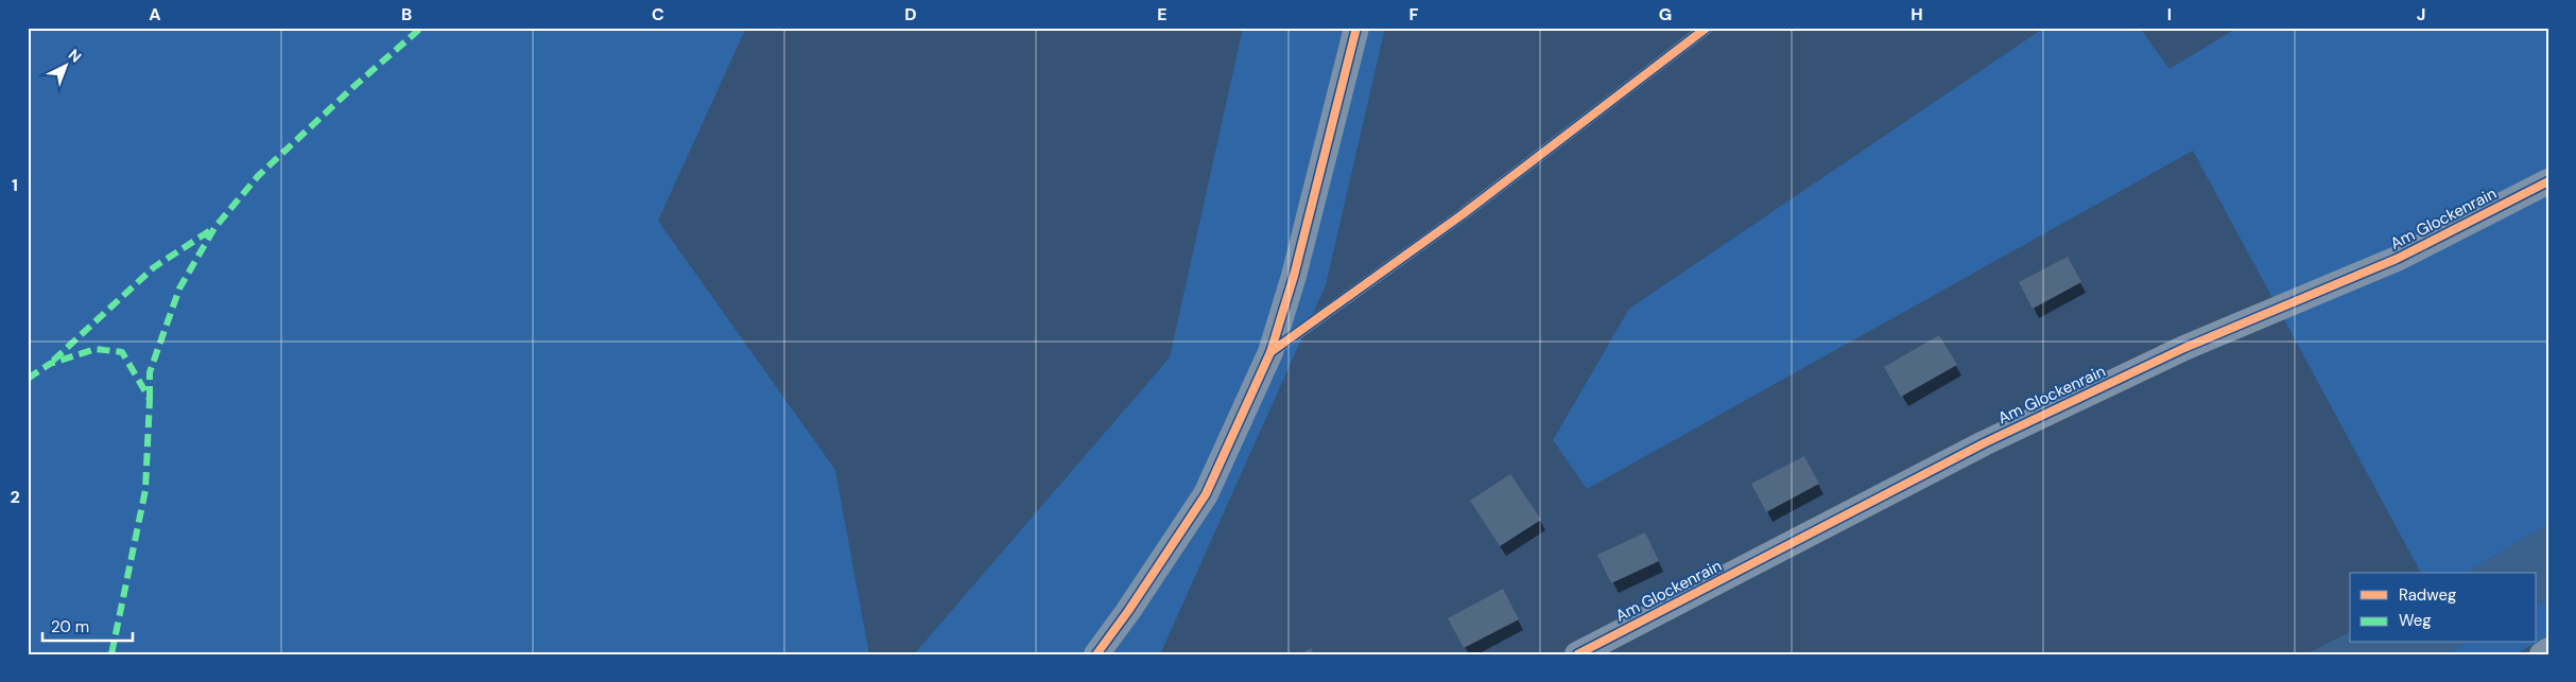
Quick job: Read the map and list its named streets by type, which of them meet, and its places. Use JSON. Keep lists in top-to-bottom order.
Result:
{
  "streets": {
    "street": ["Am Glockenrain"]
  },
  "legend": ["Radweg", "Weg"],
  "scale_bar": "20 m",
  "north": "top right",
  "grid": {
    "columns": [
      "A",
      "B",
      "C",
      "D",
      "E",
      "F",
      "G",
      "H",
      "I",
      "J"
    ],
    "rows": ["1", "2"]
  }
}
